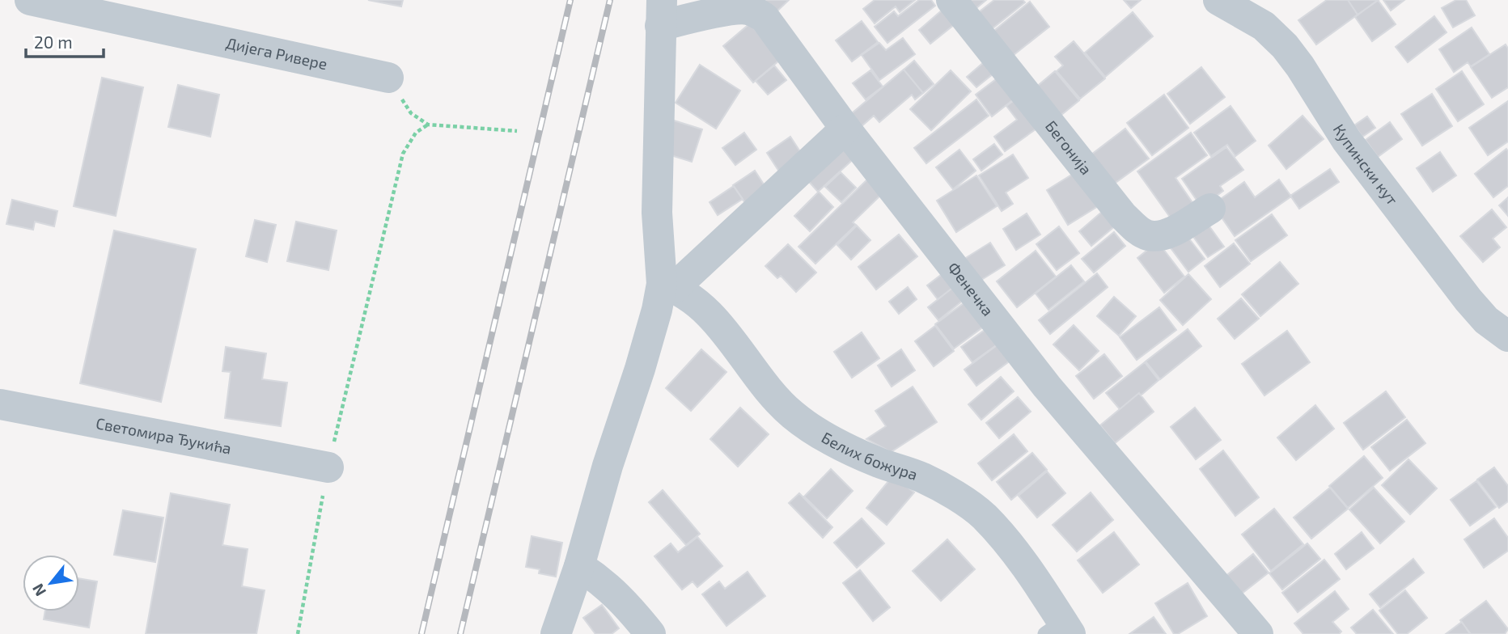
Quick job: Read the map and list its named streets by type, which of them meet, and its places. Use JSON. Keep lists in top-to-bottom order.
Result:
{
  "streets": {
    "street": [
      "Дијега Ривере",
      "Бегонија",
      "Купински кут",
      "Фенечка",
      "Светомира Ђукића",
      "Белих божура"
    ]
  },
  "scale_bar": "20 m",
  "north": "bottom left"
}
